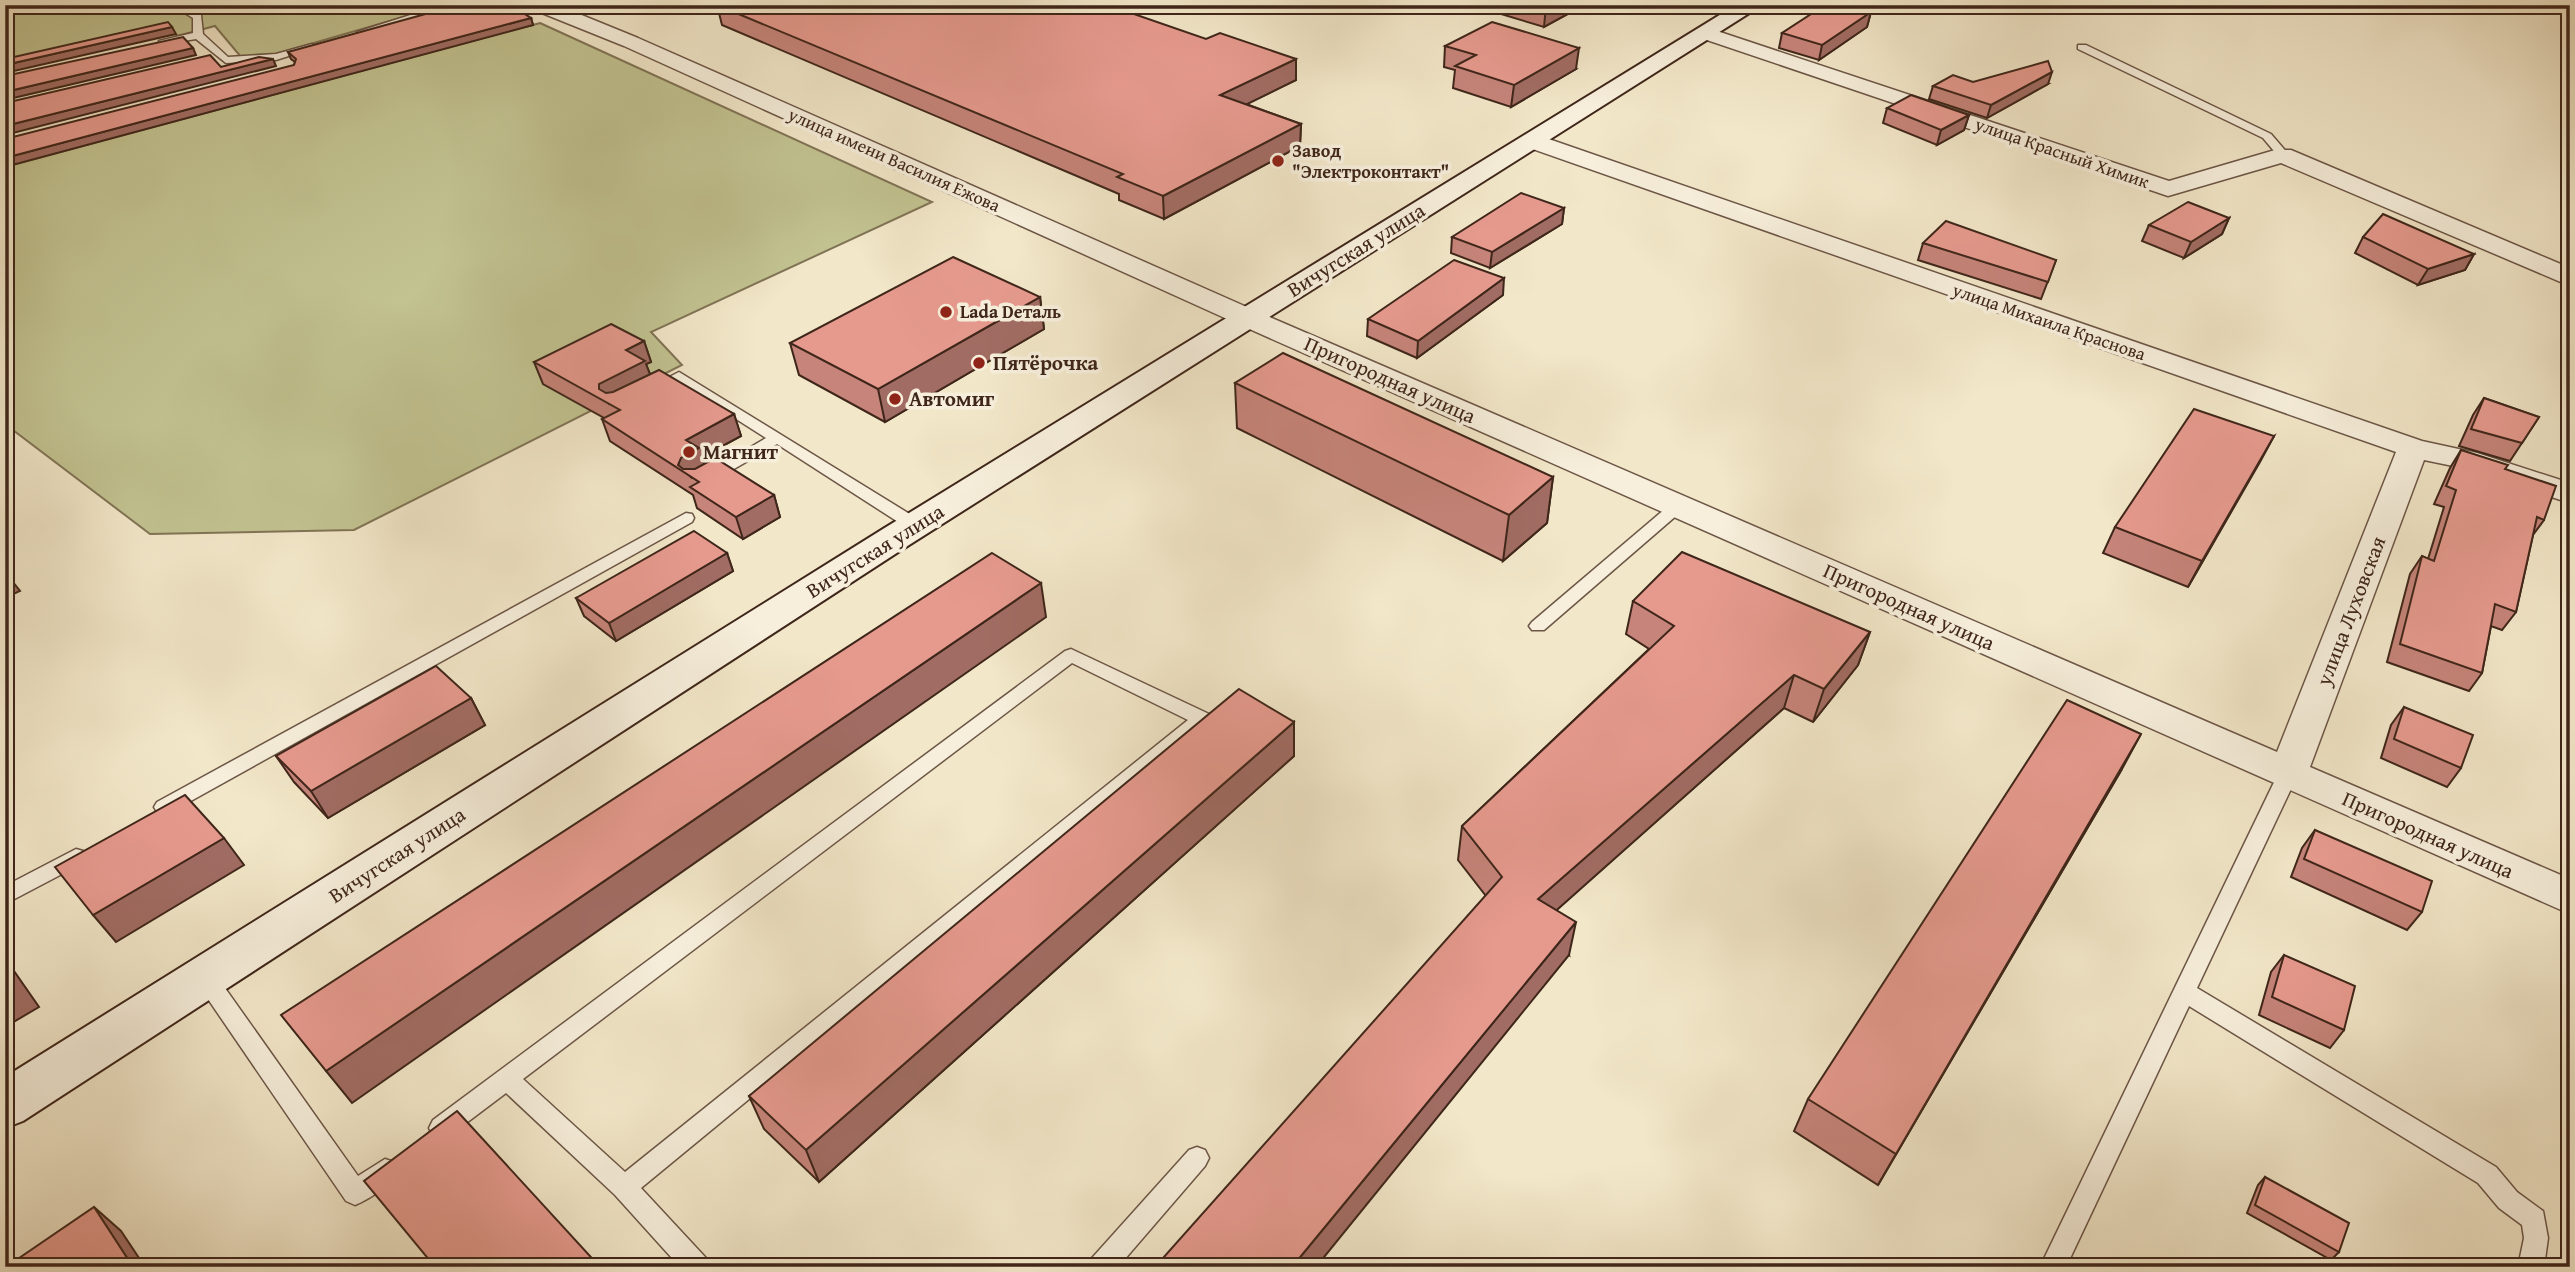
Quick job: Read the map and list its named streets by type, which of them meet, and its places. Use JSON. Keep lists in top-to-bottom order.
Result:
{
  "streets": {
    "main road": ["Вичугская улица"],
    "street": [
      "улица Красный Химик",
      "улица имени Василия Ежова",
      "улица Михаила Краснова",
      "Пригородная улица",
      "улица Луховская"
    ]
  },
  "crossings": [
    ["улица Красный Химик", "Вичугская улица"],
    ["улица имени Василия Ежова", "Вичугская улица"],
    ["улица имени Василия Ежова", "Пригородная улица"],
    ["Вичугская улица", "улица Михаила Краснова"],
    ["Вичугская улица", "Пригородная улица"],
    ["улица Михаила Краснова", "улица Луховская"],
    ["Пригородная улица", "улица Луховская"]
  ],
  "places": [
    "Завод \"Электроконтакт\"",
    "Lada Dеталь",
    "Пятёрочка",
    "Автомиг",
    "Магнит"
  ]
}
